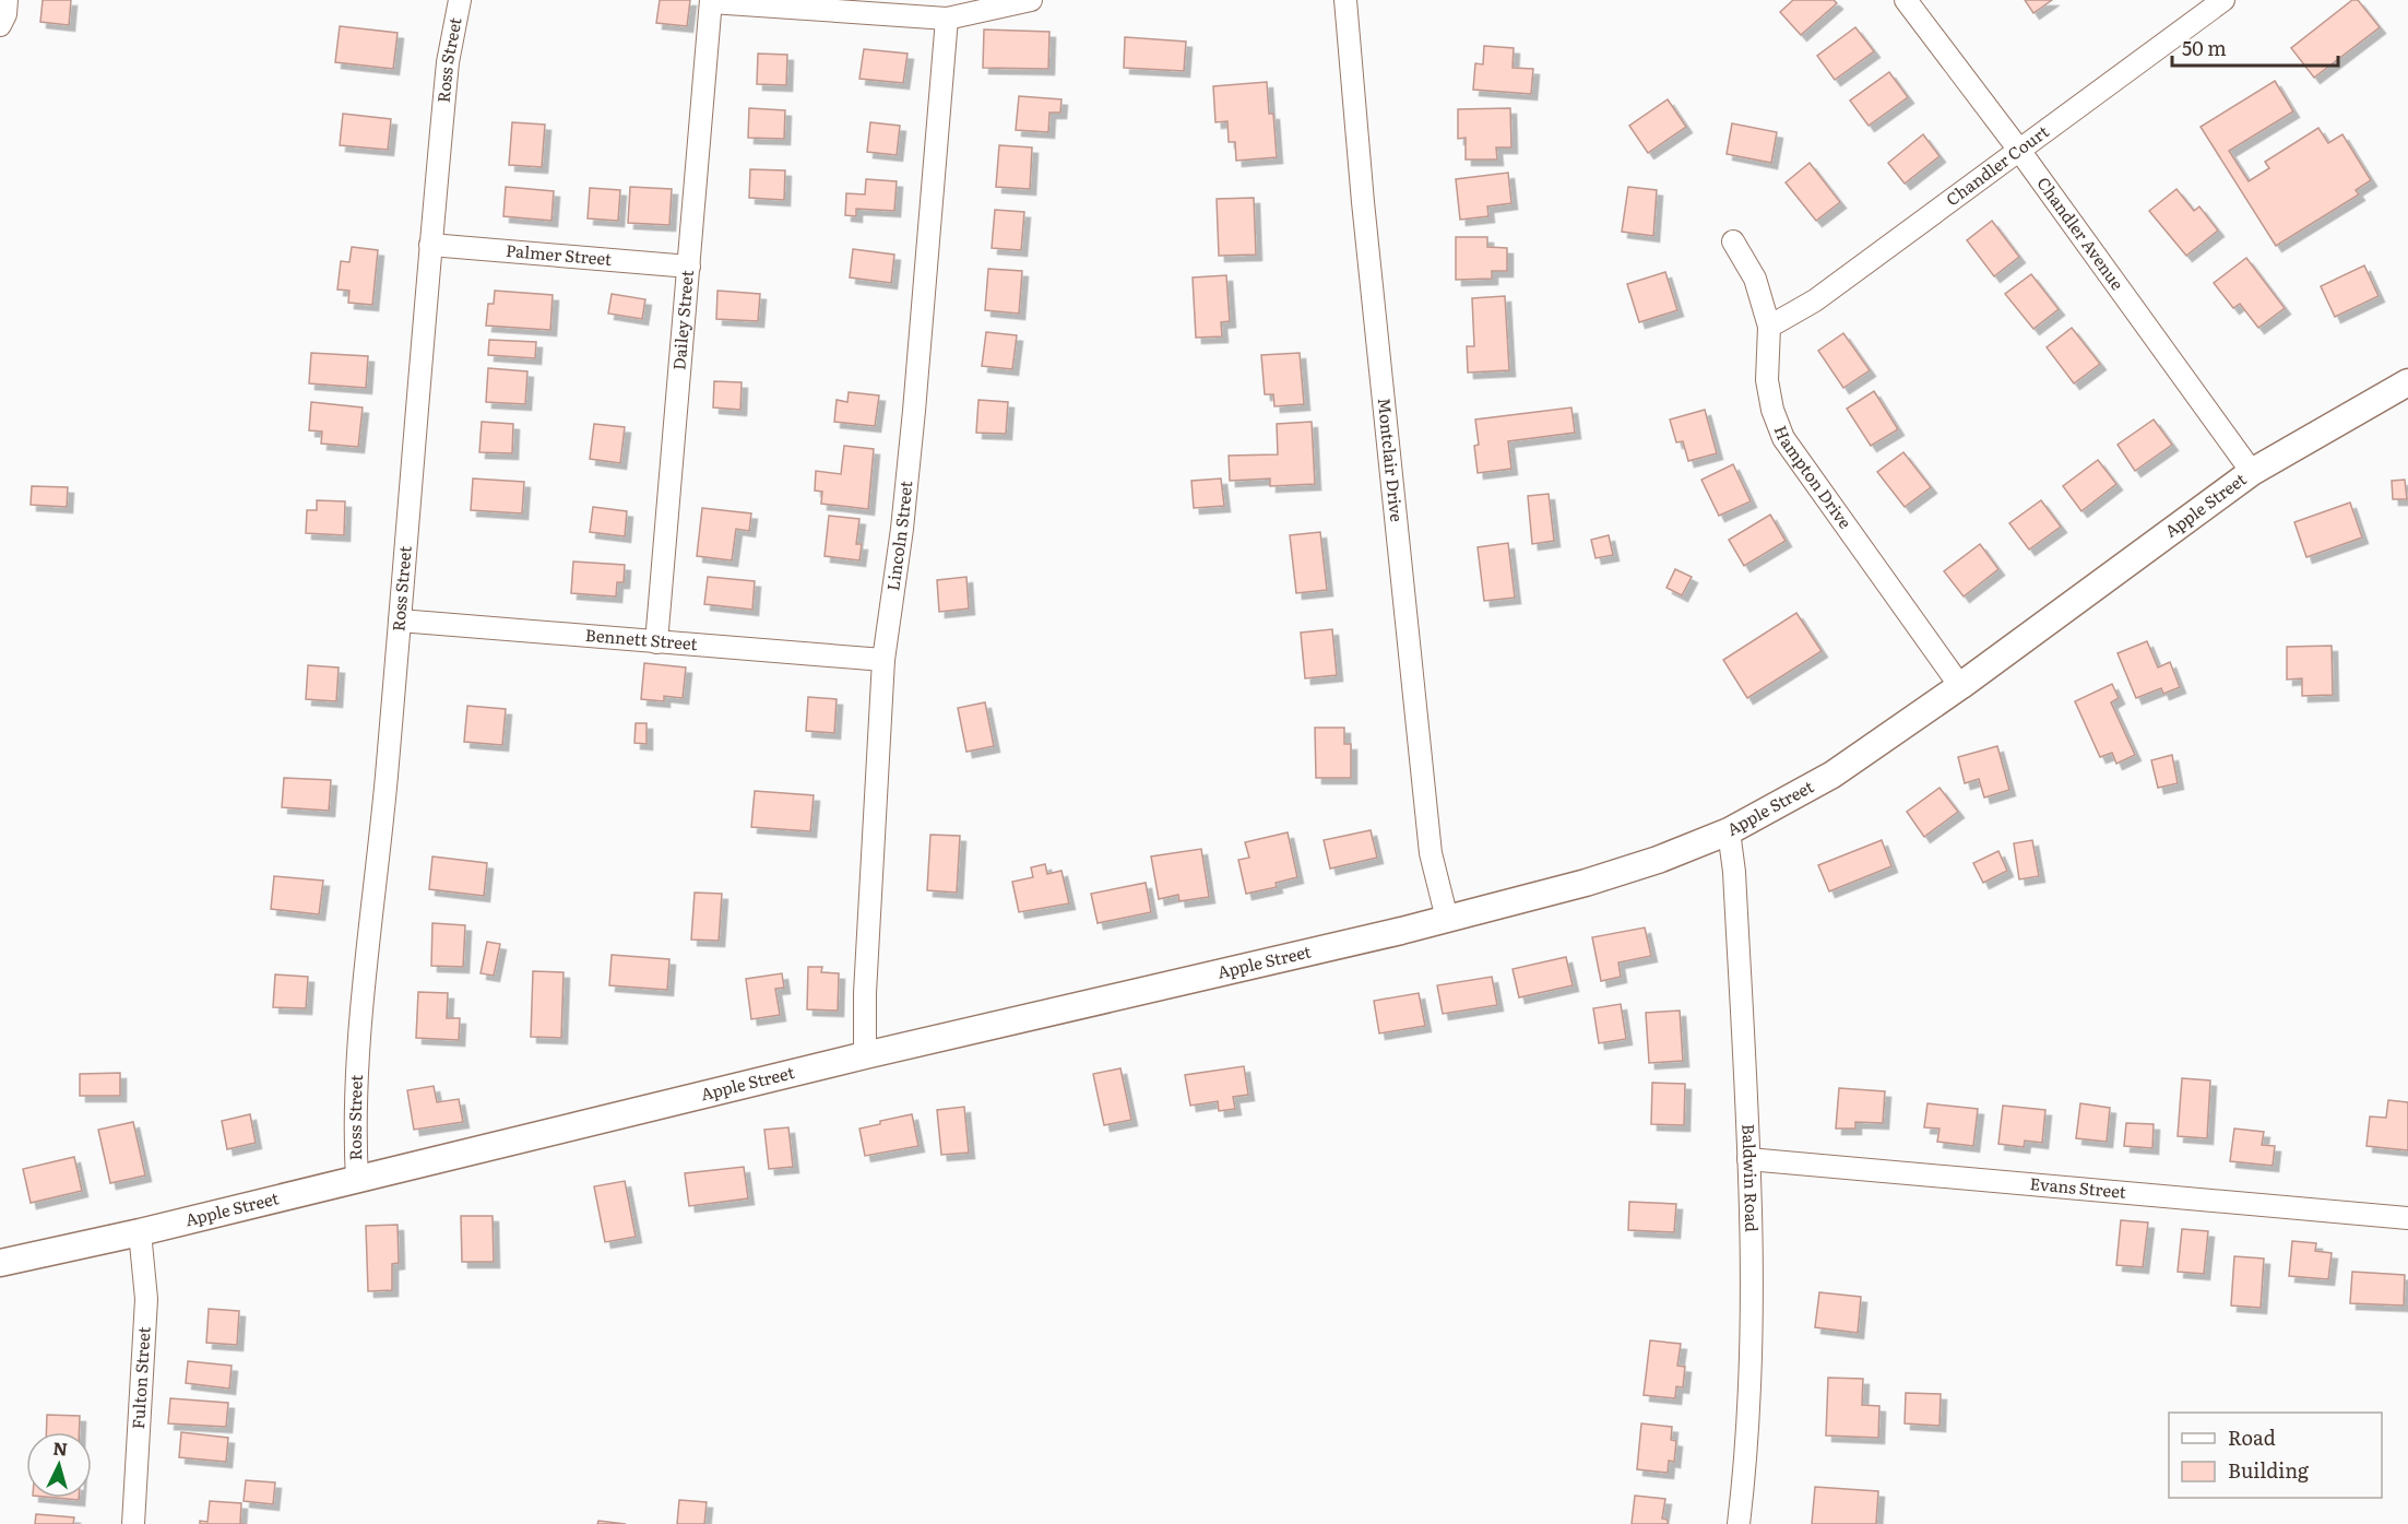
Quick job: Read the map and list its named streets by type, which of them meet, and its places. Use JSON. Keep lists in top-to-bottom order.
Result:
{
  "streets": {
    "street": [
      "Ross Street",
      "Chandler Court",
      "Chandler Avenue",
      "Palmer Street",
      "Dailey Street",
      "Montclair Drive",
      "Hampton Drive",
      "Apple Street",
      "Lincoln Street",
      "Bennett Street",
      "Baldwin Road",
      "Evans Street",
      "Fulton Street"
    ]
  },
  "crossings": [
    ["Ross Street", "Palmer Street"],
    ["Ross Street", "Apple Street"],
    ["Ross Street", "Bennett Street"],
    ["Chandler Court", "Chandler Avenue"],
    ["Chandler Court", "Hampton Drive"],
    ["Chandler Avenue", "Apple Street"],
    ["Palmer Street", "Dailey Street"],
    ["Dailey Street", "Bennett Street"],
    ["Montclair Drive", "Apple Street"],
    ["Hampton Drive", "Apple Street"],
    ["Apple Street", "Lincoln Street"],
    ["Apple Street", "Baldwin Road"],
    ["Apple Street", "Fulton Street"],
    ["Lincoln Street", "Bennett Street"],
    ["Baldwin Road", "Evans Street"]
  ],
  "legend": ["Road", "Building"],
  "scale_bar": "50 m",
  "north": "top"
}
